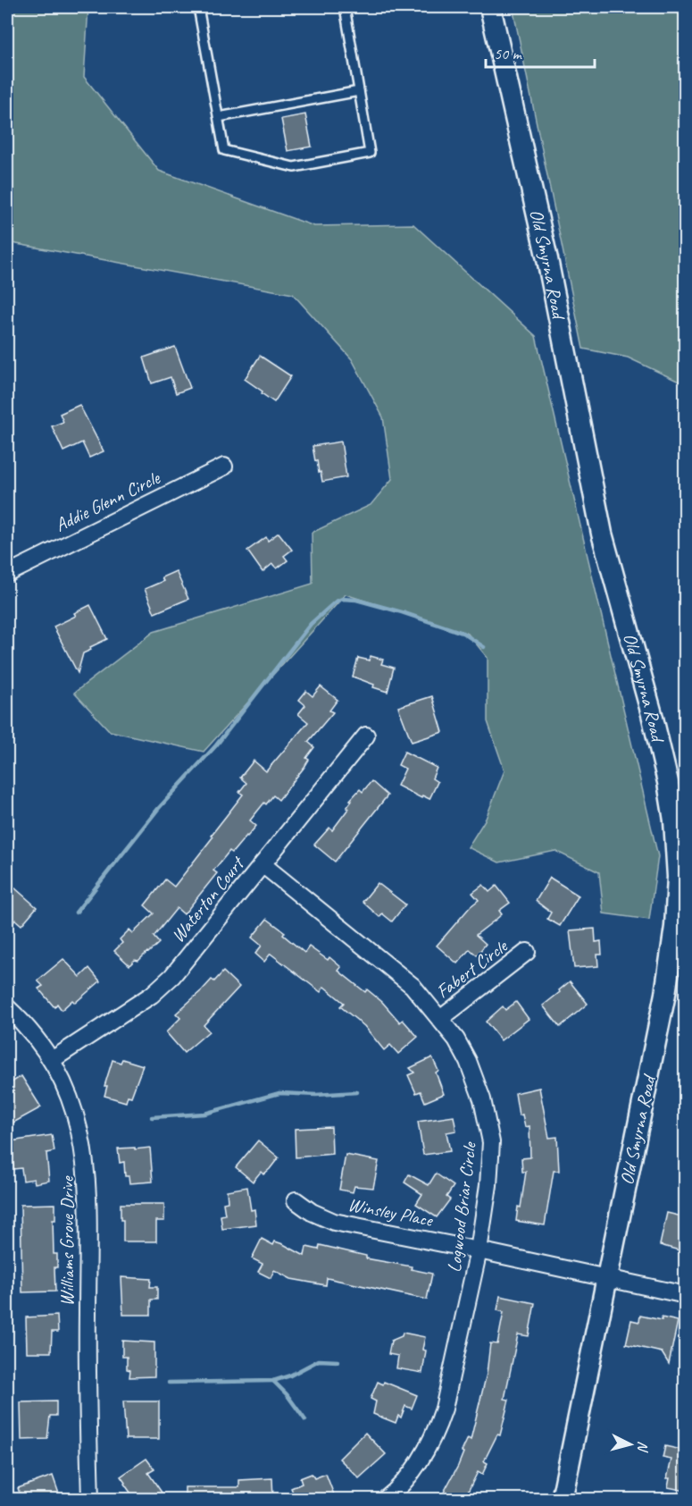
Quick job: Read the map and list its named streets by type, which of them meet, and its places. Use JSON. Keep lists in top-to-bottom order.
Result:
{
  "streets": {
    "street": [
      "Old Smyrna Road",
      "Addie Glenn Circle",
      "Waterton Court",
      "Fabert Circle",
      "Logwood Briar Circle",
      "Winsley Place",
      "Williams Grove Drive"
    ]
  },
  "crossings": [
    ["Old Smyrna Road", "Winsley Place"],
    ["Waterton Court", "Logwood Briar Circle"],
    ["Waterton Court", "Williams Grove Drive"],
    ["Fabert Circle", "Logwood Briar Circle"],
    ["Logwood Briar Circle", "Winsley Place"]
  ],
  "scale_bar": "50 m",
  "north": "right"
}
